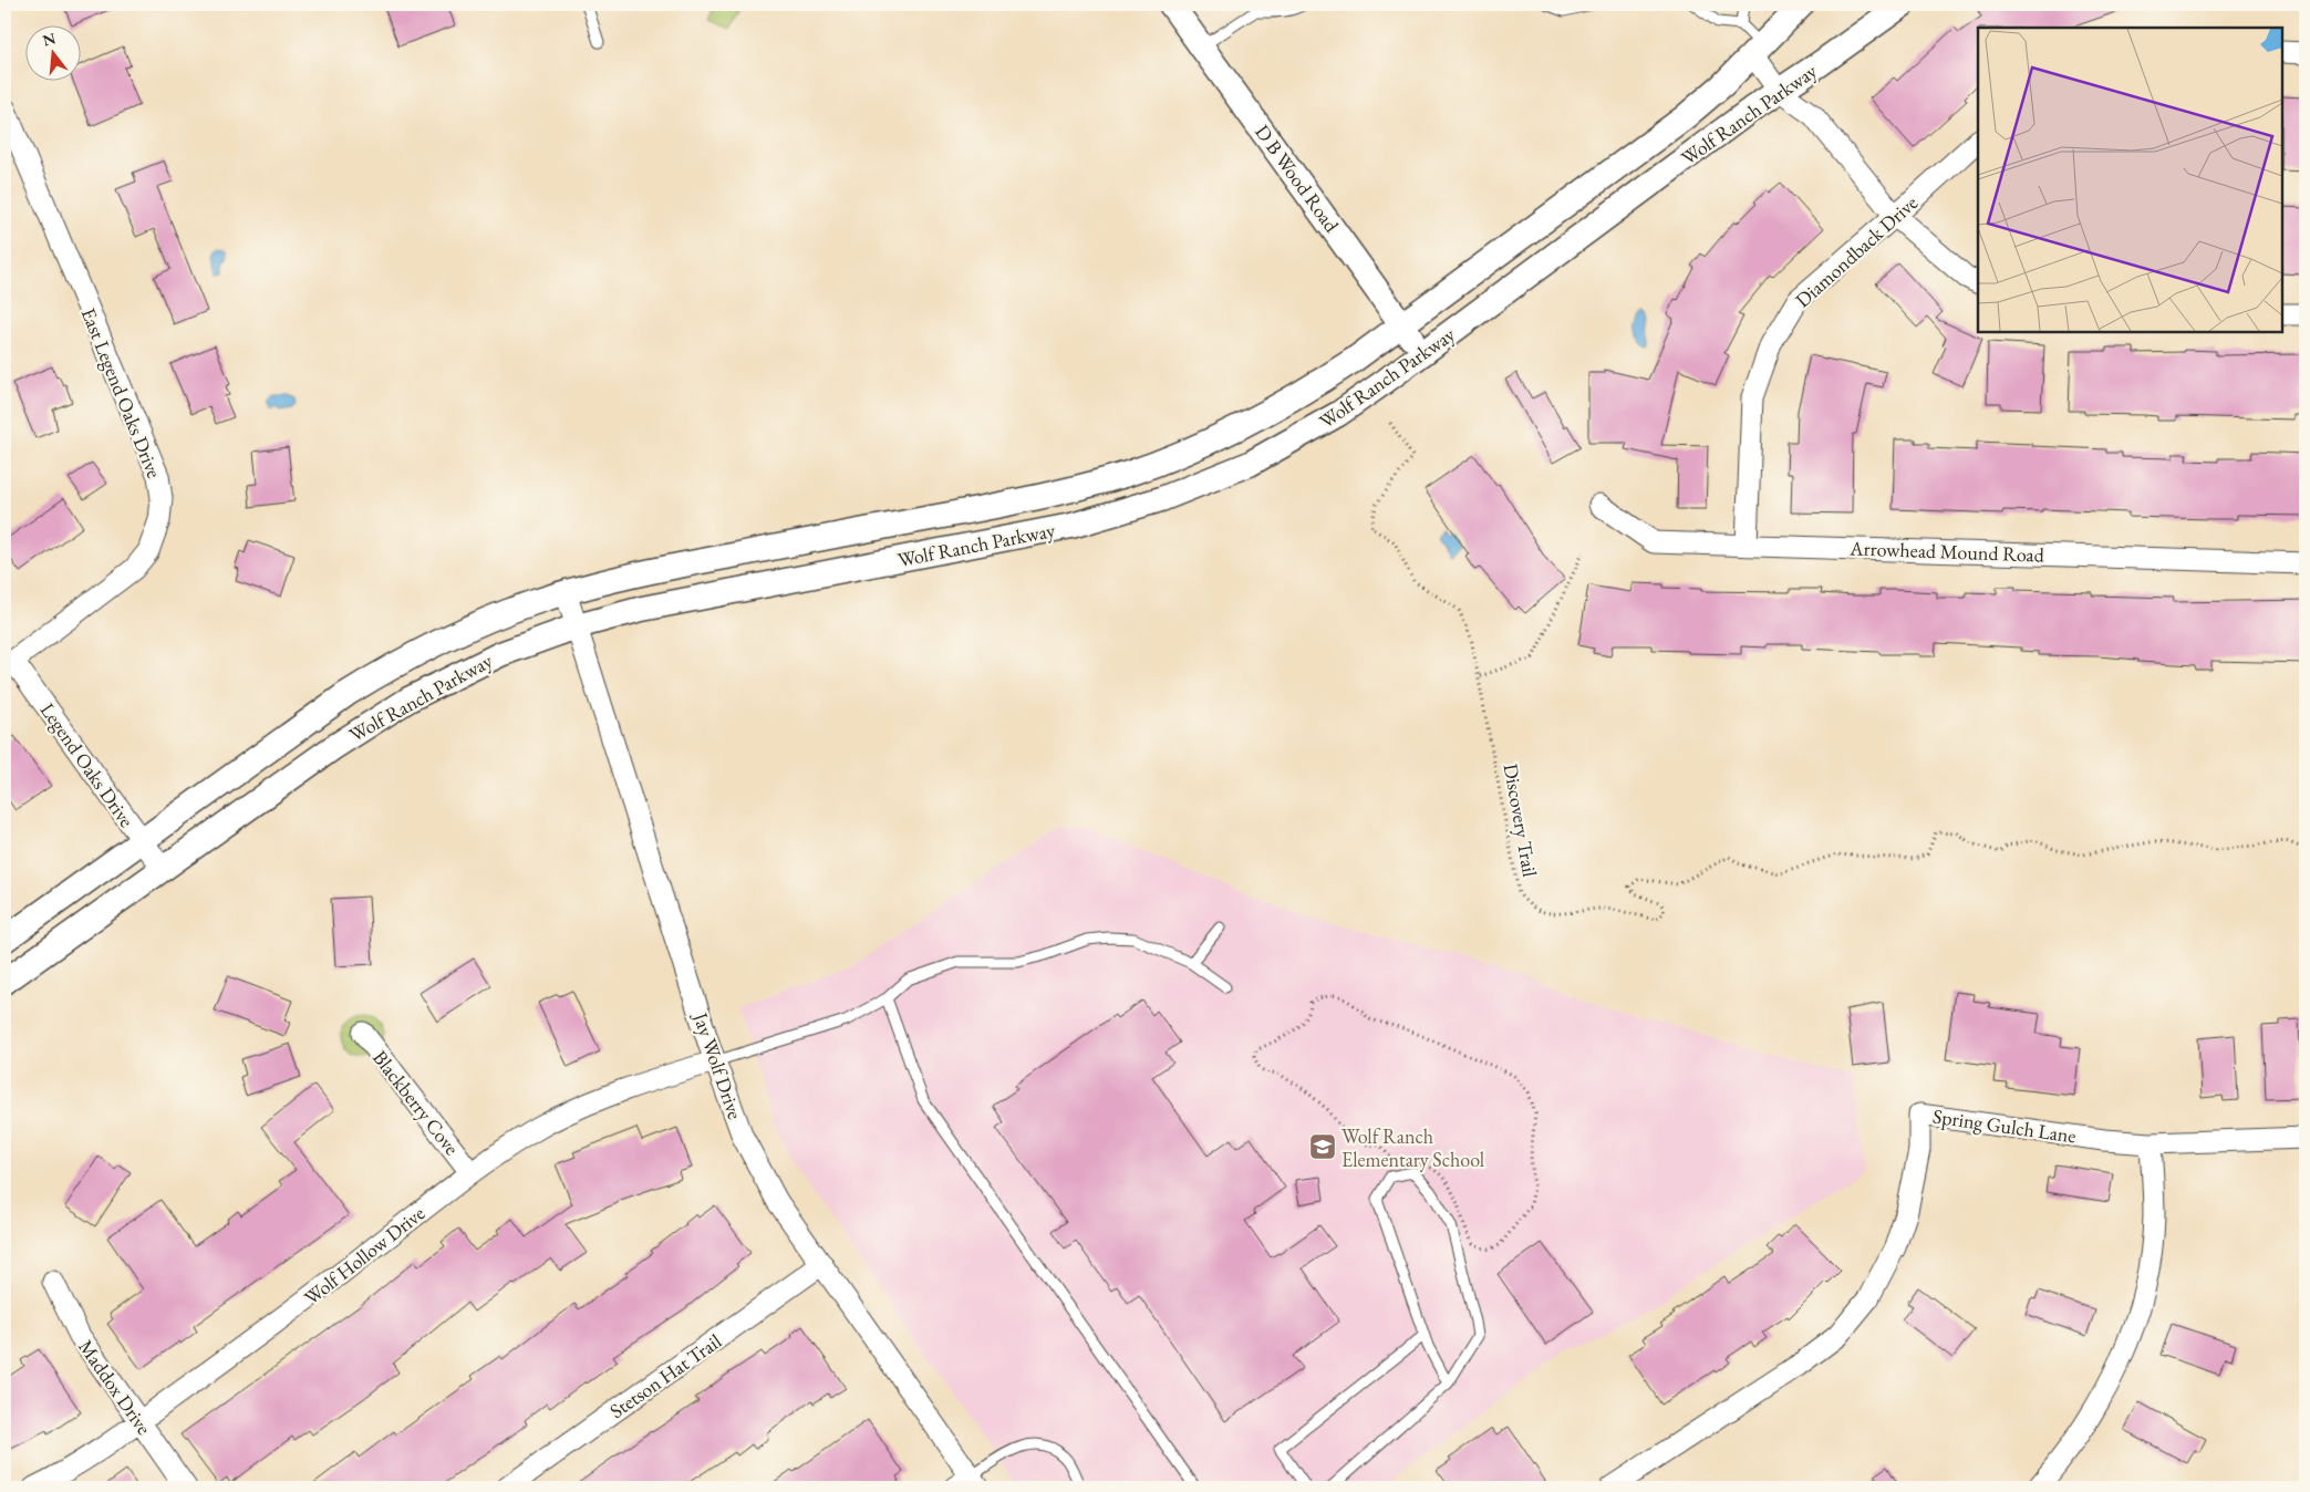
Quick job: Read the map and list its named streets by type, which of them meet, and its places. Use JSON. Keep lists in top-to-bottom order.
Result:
{
  "streets": {
    "street": [
      "Wolf Ranch Parkway",
      "D B Wood Road",
      "Diamondback Drive",
      "East Legend Oaks Drive",
      "Arrowhead Mound Road",
      "Legend Oaks Drive",
      "Jay Wolf Drive",
      "Blackberry Cove",
      "Spring Gulch Lane",
      "Wolf Hollow Drive",
      "Stetson Hat Trail",
      "Maddox Drive"
    ],
    "path": ["Discovery Trail"]
  },
  "crossings": [
    ["Wolf Ranch Parkway", "D B Wood Road"],
    ["Wolf Ranch Parkway", "Legend Oaks Drive"],
    ["Wolf Ranch Parkway", "Jay Wolf Drive"],
    ["Diamondback Drive", "Arrowhead Mound Road"],
    ["East Legend Oaks Drive", "Legend Oaks Drive"],
    ["Jay Wolf Drive", "Wolf Hollow Drive"],
    ["Jay Wolf Drive", "Stetson Hat Trail"],
    ["Blackberry Cove", "Wolf Hollow Drive"],
    ["Wolf Hollow Drive", "Maddox Drive"]
  ],
  "places": {
    "school or university": ["Wolf Ranch Elementary School"]
  },
  "north": "top"
}
